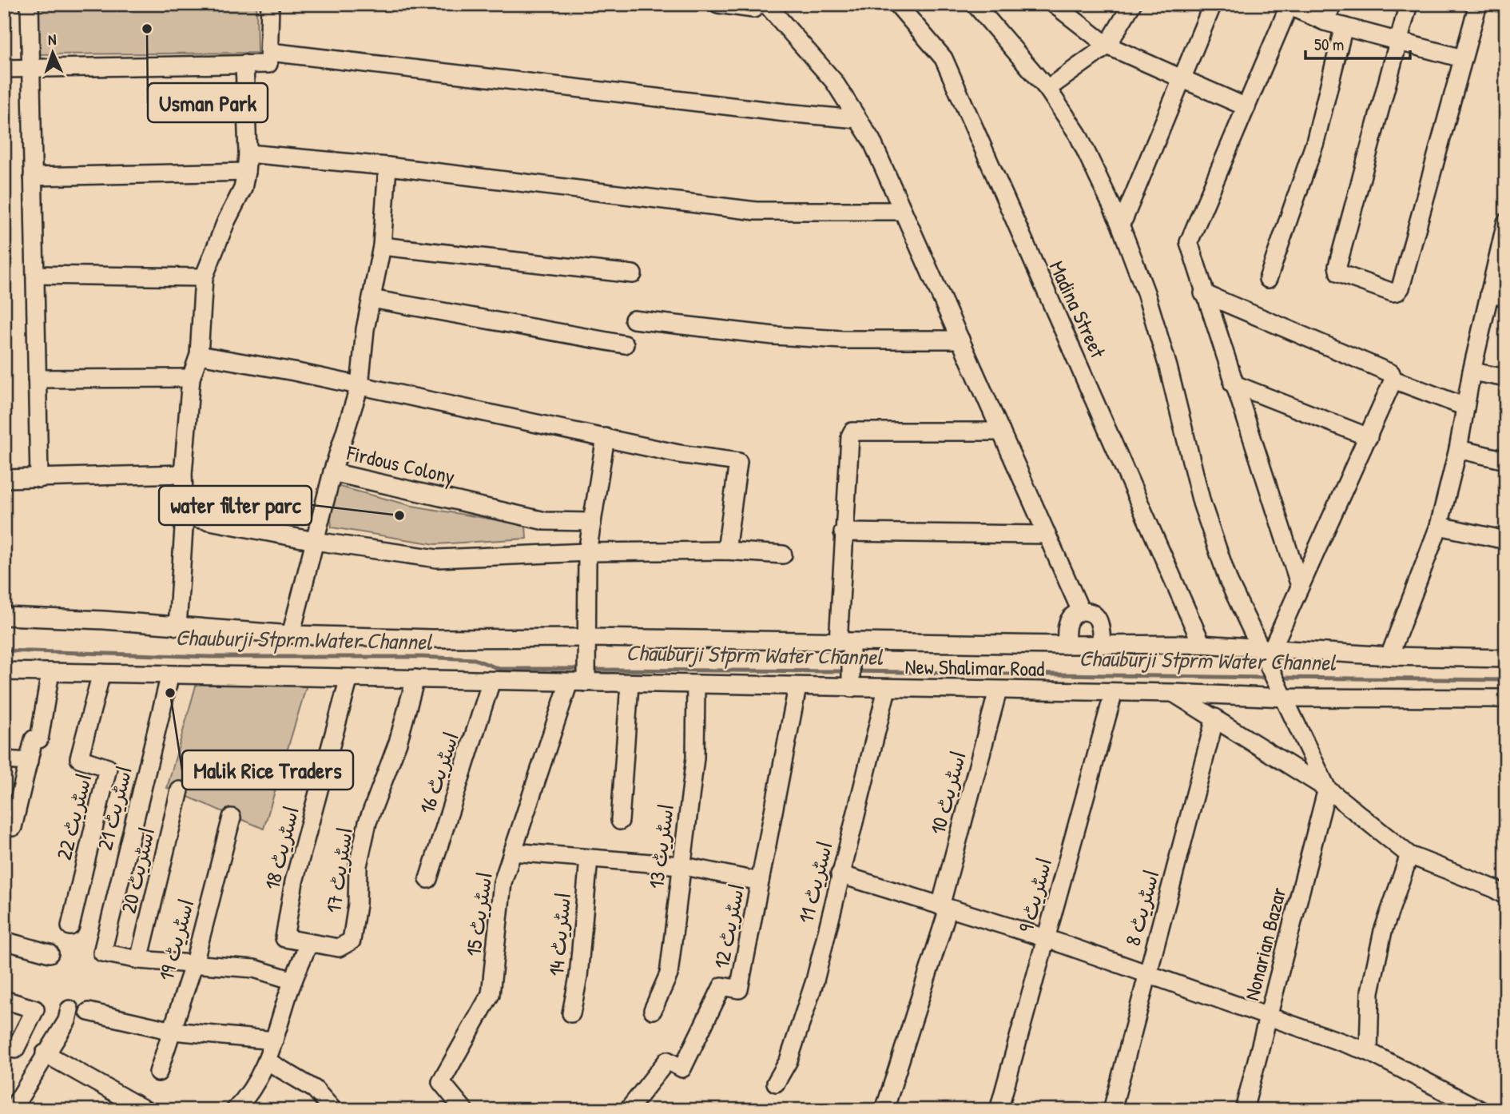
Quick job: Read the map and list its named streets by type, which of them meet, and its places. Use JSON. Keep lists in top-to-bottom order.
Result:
{
  "streets": {
    "street": [
      "Madina Street",
      "Firdous Colony",
      "New Shalimar Road",
      "اسٹریٹ 16",
      "اسٹریٹ 10",
      "اسٹریٹ 21",
      "اسٹریٹ 22",
      "اسٹریٹ 13",
      "اسٹریٹ 18",
      "اسٹریٹ 20",
      "اسٹریٹ 17",
      "اسٹریٹ 11",
      "اسٹریٹ 9",
      "اسٹریٹ 8",
      "اسٹریٹ 15",
      "اسٹریٹ 12",
      "اسٹریٹ 14",
      "اسٹریٹ 19",
      "Nonarian Bazar"
    ]
  },
  "crossings": [
    ["New Shalimar Road", "اسٹریٹ 16"],
    ["New Shalimar Road", "اسٹریٹ 10"],
    ["New Shalimar Road", "اسٹریٹ 21"],
    ["New Shalimar Road", "اسٹریٹ 22"],
    ["New Shalimar Road", "اسٹریٹ 13"],
    ["New Shalimar Road", "اسٹریٹ 18"],
    ["New Shalimar Road", "اسٹریٹ 17"],
    ["New Shalimar Road", "اسٹریٹ 11"],
    ["New Shalimar Road", "اسٹریٹ 9"],
    ["New Shalimar Road", "اسٹریٹ 8"],
    ["New Shalimar Road", "اسٹریٹ 15"],
    ["New Shalimar Road", "اسٹریٹ 12"],
    ["New Shalimar Road", "Nonarian Bazar"],
    ["اسٹریٹ 21", "اسٹریٹ 20"],
    ["اسٹریٹ 18", "اسٹریٹ 17"]
  ],
  "water": ["Chauburji Stprm Water Channel"],
  "places": ["Usman Park", "water filter parc", "Malik Rice Traders"],
  "scale_bar": "50 m",
  "north": "top"
}
